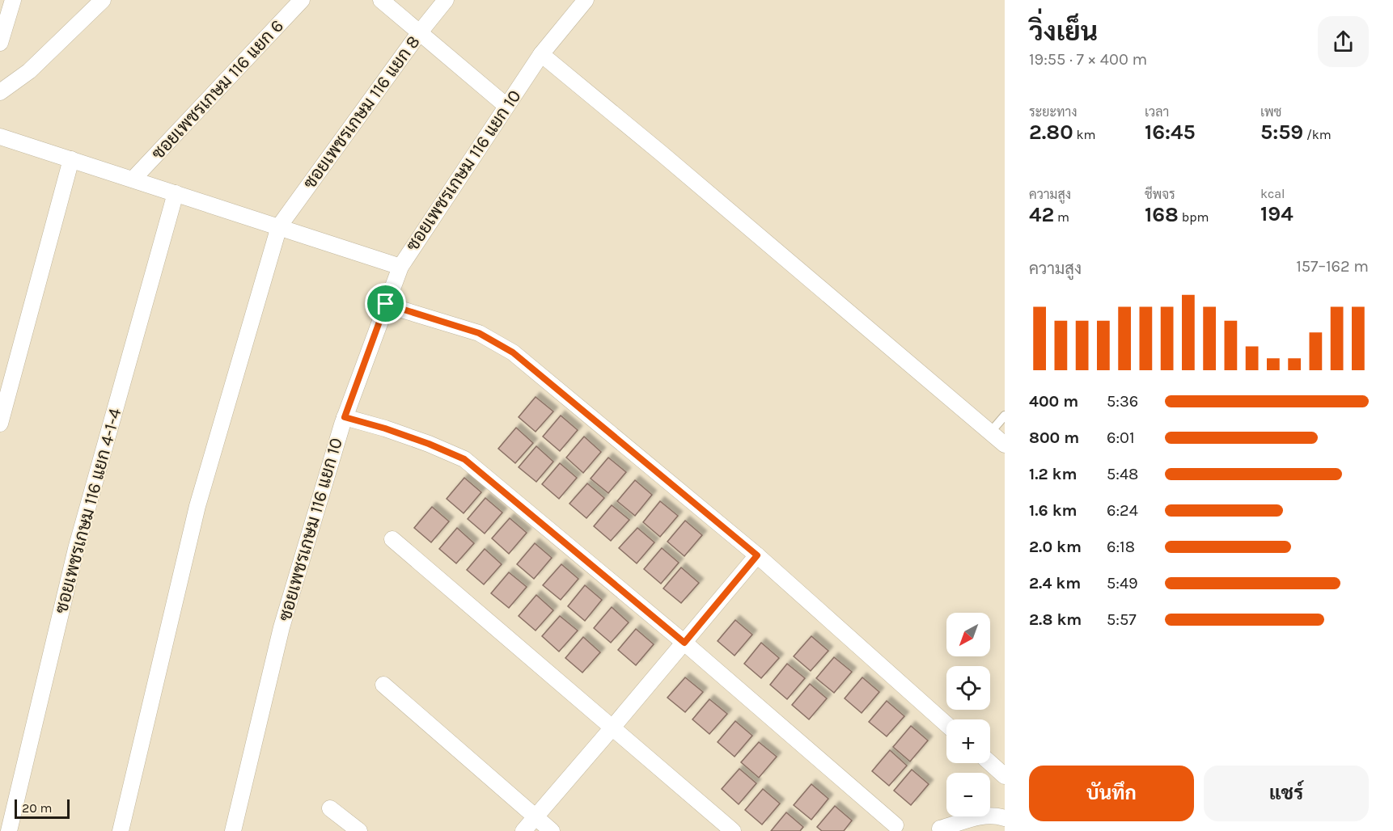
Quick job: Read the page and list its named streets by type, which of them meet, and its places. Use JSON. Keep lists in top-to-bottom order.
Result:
{
  "streets": {
    "street": [
      "ซอยเพชรเกษม 116 แยก 6",
      "ซอยเพชรเกษม 116 แยก 8",
      "ซอยเพชรเกษม 116 แยก 10",
      "ซอยเพชรเกษม 116 แยก 4-1-4"
    ]
  },
  "scale_bar": "20 m",
  "north": "bottom left",
  "page": {
    "heading": ["วิ่งเย็น", "19:55 · 7 × 400 m"],
    "stats": [
      ["ระยะทาง", "2.80 km"],
      ["เวลา", "16:45"],
      ["เพซ", "5:59 /km"],
      ["ความสูง", "42 m"],
      ["ชีพจร", "168 bpm"],
      ["kcal", "194"]
    ],
    "chart": ["ความสูง", "157–162 m"],
    "list": [
      {
        "name": "400 m",
        "note": "5:36"
      },
      {
        "name": "800 m",
        "note": "6:01"
      },
      {
        "name": "1.2 km",
        "note": "5:48"
      },
      {
        "name": "1.6 km",
        "note": "6:24"
      },
      {
        "name": "2.0 km",
        "note": "6:18"
      },
      {
        "name": "2.4 km",
        "note": "5:49"
      },
      {
        "name": "2.8 km",
        "note": "5:57"
      }
    ],
    "map_buttons": ["+", "−"],
    "buttons": ["บันทึก", "แชร์"],
    "scale": "20 m"
  }
}
